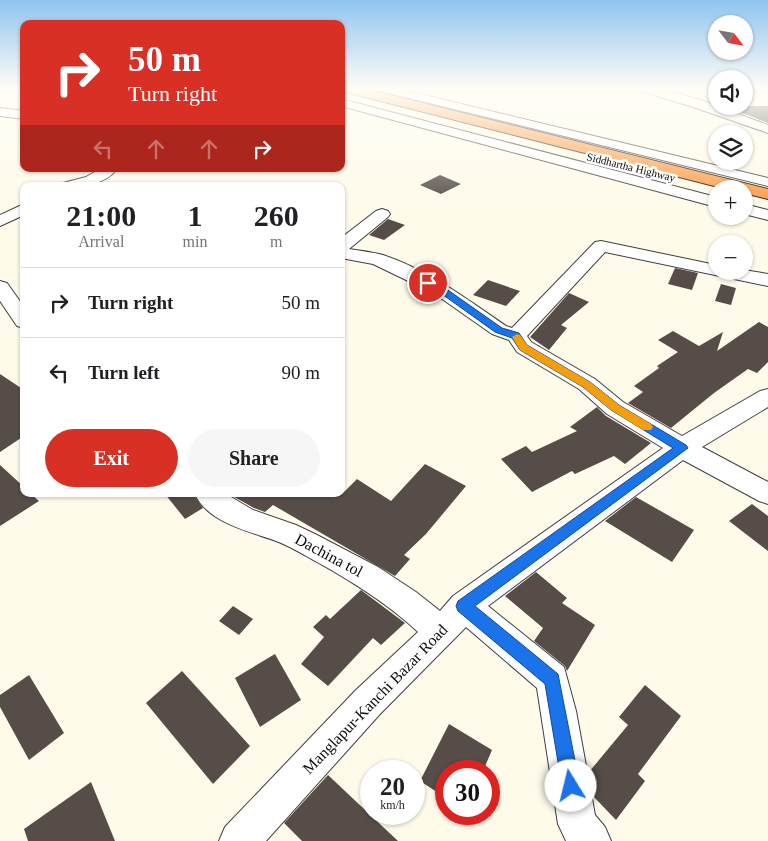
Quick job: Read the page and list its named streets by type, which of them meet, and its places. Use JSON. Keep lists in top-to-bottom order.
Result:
{
  "streets": {
    "highway": ["Siddhartha Highway"],
    "street": ["Dachina tol", "Manglapur-Kanchi Bazar Road"]
  },
  "crossings": [
    ["Dachina tol", "Manglapur-Kanchi Bazar Road"]
  ],
  "north": "bottom right",
  "page": {
    "map_buttons": ["+", "−"],
    "turn": ["50 m", "Turn right"],
    "eta": [
      "21:00",
      "Arrival",
      "1",
      "min",
      "260",
      "m"
    ],
    "list": [
      {
        "name": "Turn right",
        "value": "50 m"
      },
      {
        "name": "Turn left",
        "value": "90 m"
      }
    ],
    "buttons": ["Exit", "Share"],
    "speed": "20 km/h",
    "limit": "30"
  }
}
